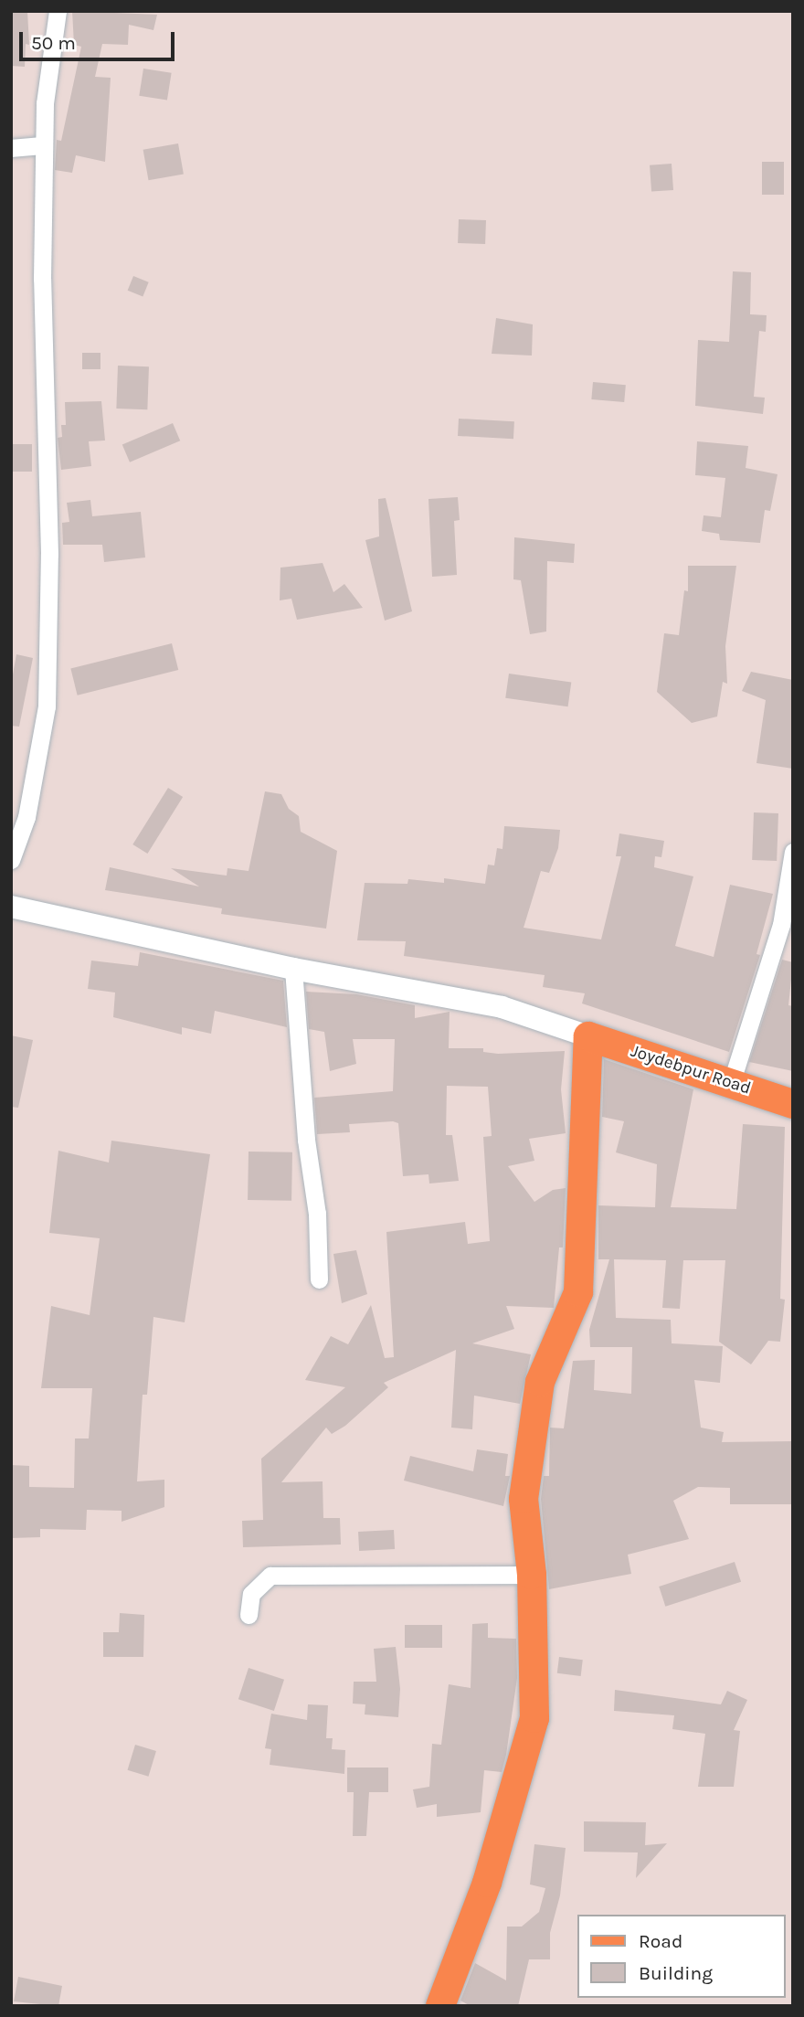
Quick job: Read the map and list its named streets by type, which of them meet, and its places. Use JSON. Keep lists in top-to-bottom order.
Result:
{
  "streets": {
    "main road": ["Joydebpur Road"]
  },
  "legend": ["Road", "Building"],
  "scale_bar": "50 m"
}
